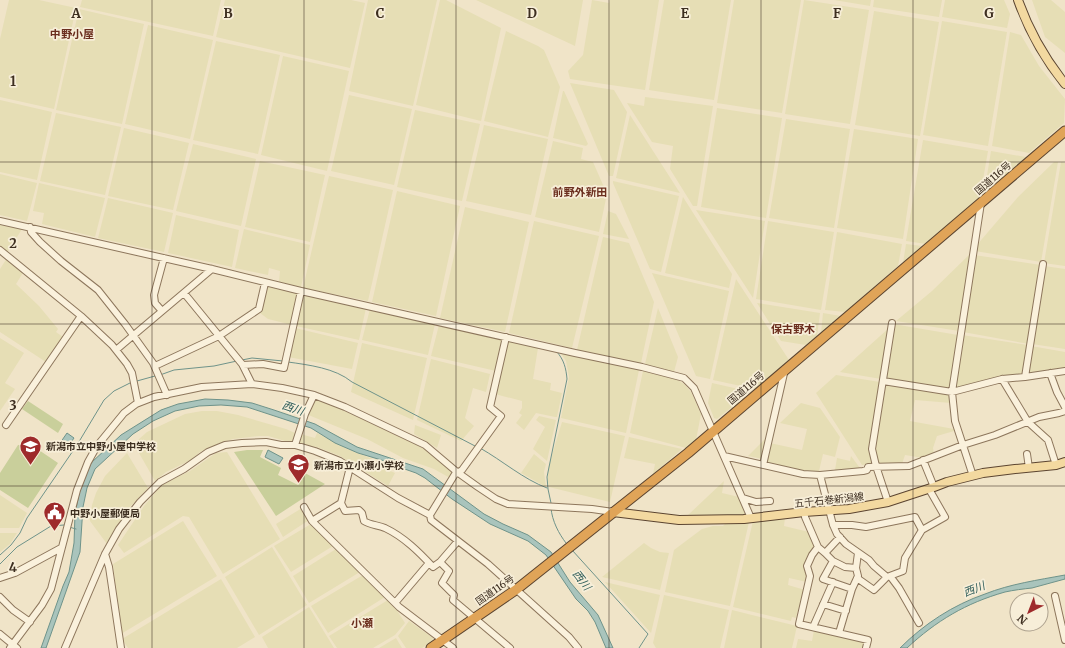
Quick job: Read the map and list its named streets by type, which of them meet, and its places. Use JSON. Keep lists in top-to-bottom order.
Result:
{
  "streets": {
    "highway": ["国道116号"],
    "main road": ["五千石巻新潟線"]
  },
  "crossings": [
    ["国道116号", "五千石巻新潟線"]
  ],
  "districts": [
    "中野小屋",
    "前野外新田",
    "保古野木",
    "小瀬"
  ],
  "water": ["西川"],
  "places": {
    "school or university": ["新潟市立中野小屋中学校", "新潟市立小瀬小学校"],
    "public building": ["中野小屋郵便局"]
  },
  "north": "bottom left",
  "grid": {
    "columns": [
      "A",
      "B",
      "C",
      "D",
      "E",
      "F",
      "G"
    ],
    "rows": [
      "1",
      "2",
      "3",
      "4"
    ]
  }
}
